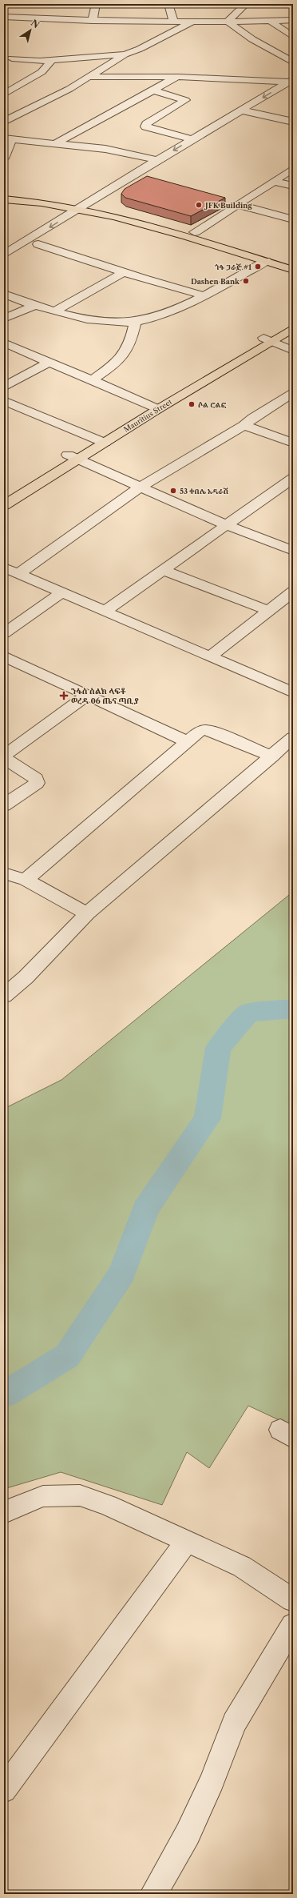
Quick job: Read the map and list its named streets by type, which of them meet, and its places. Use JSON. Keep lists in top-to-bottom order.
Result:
{
  "streets": {
    "main road": ["Mauritius Street"]
  },
  "places": {
    "other": [
      "JFK Building",
      "ጎፋ ጋራጅ #1",
      "Dashen Bank",
      "ሶል ሮልፎ",
      "53 ቀበሌ አዳራሽ"
    ],
    "health": ["ንፋስ ስልክ ላፍቶ ወረዳ 06 ጤና ጣቢያ"]
  },
  "north": "top right"
}
